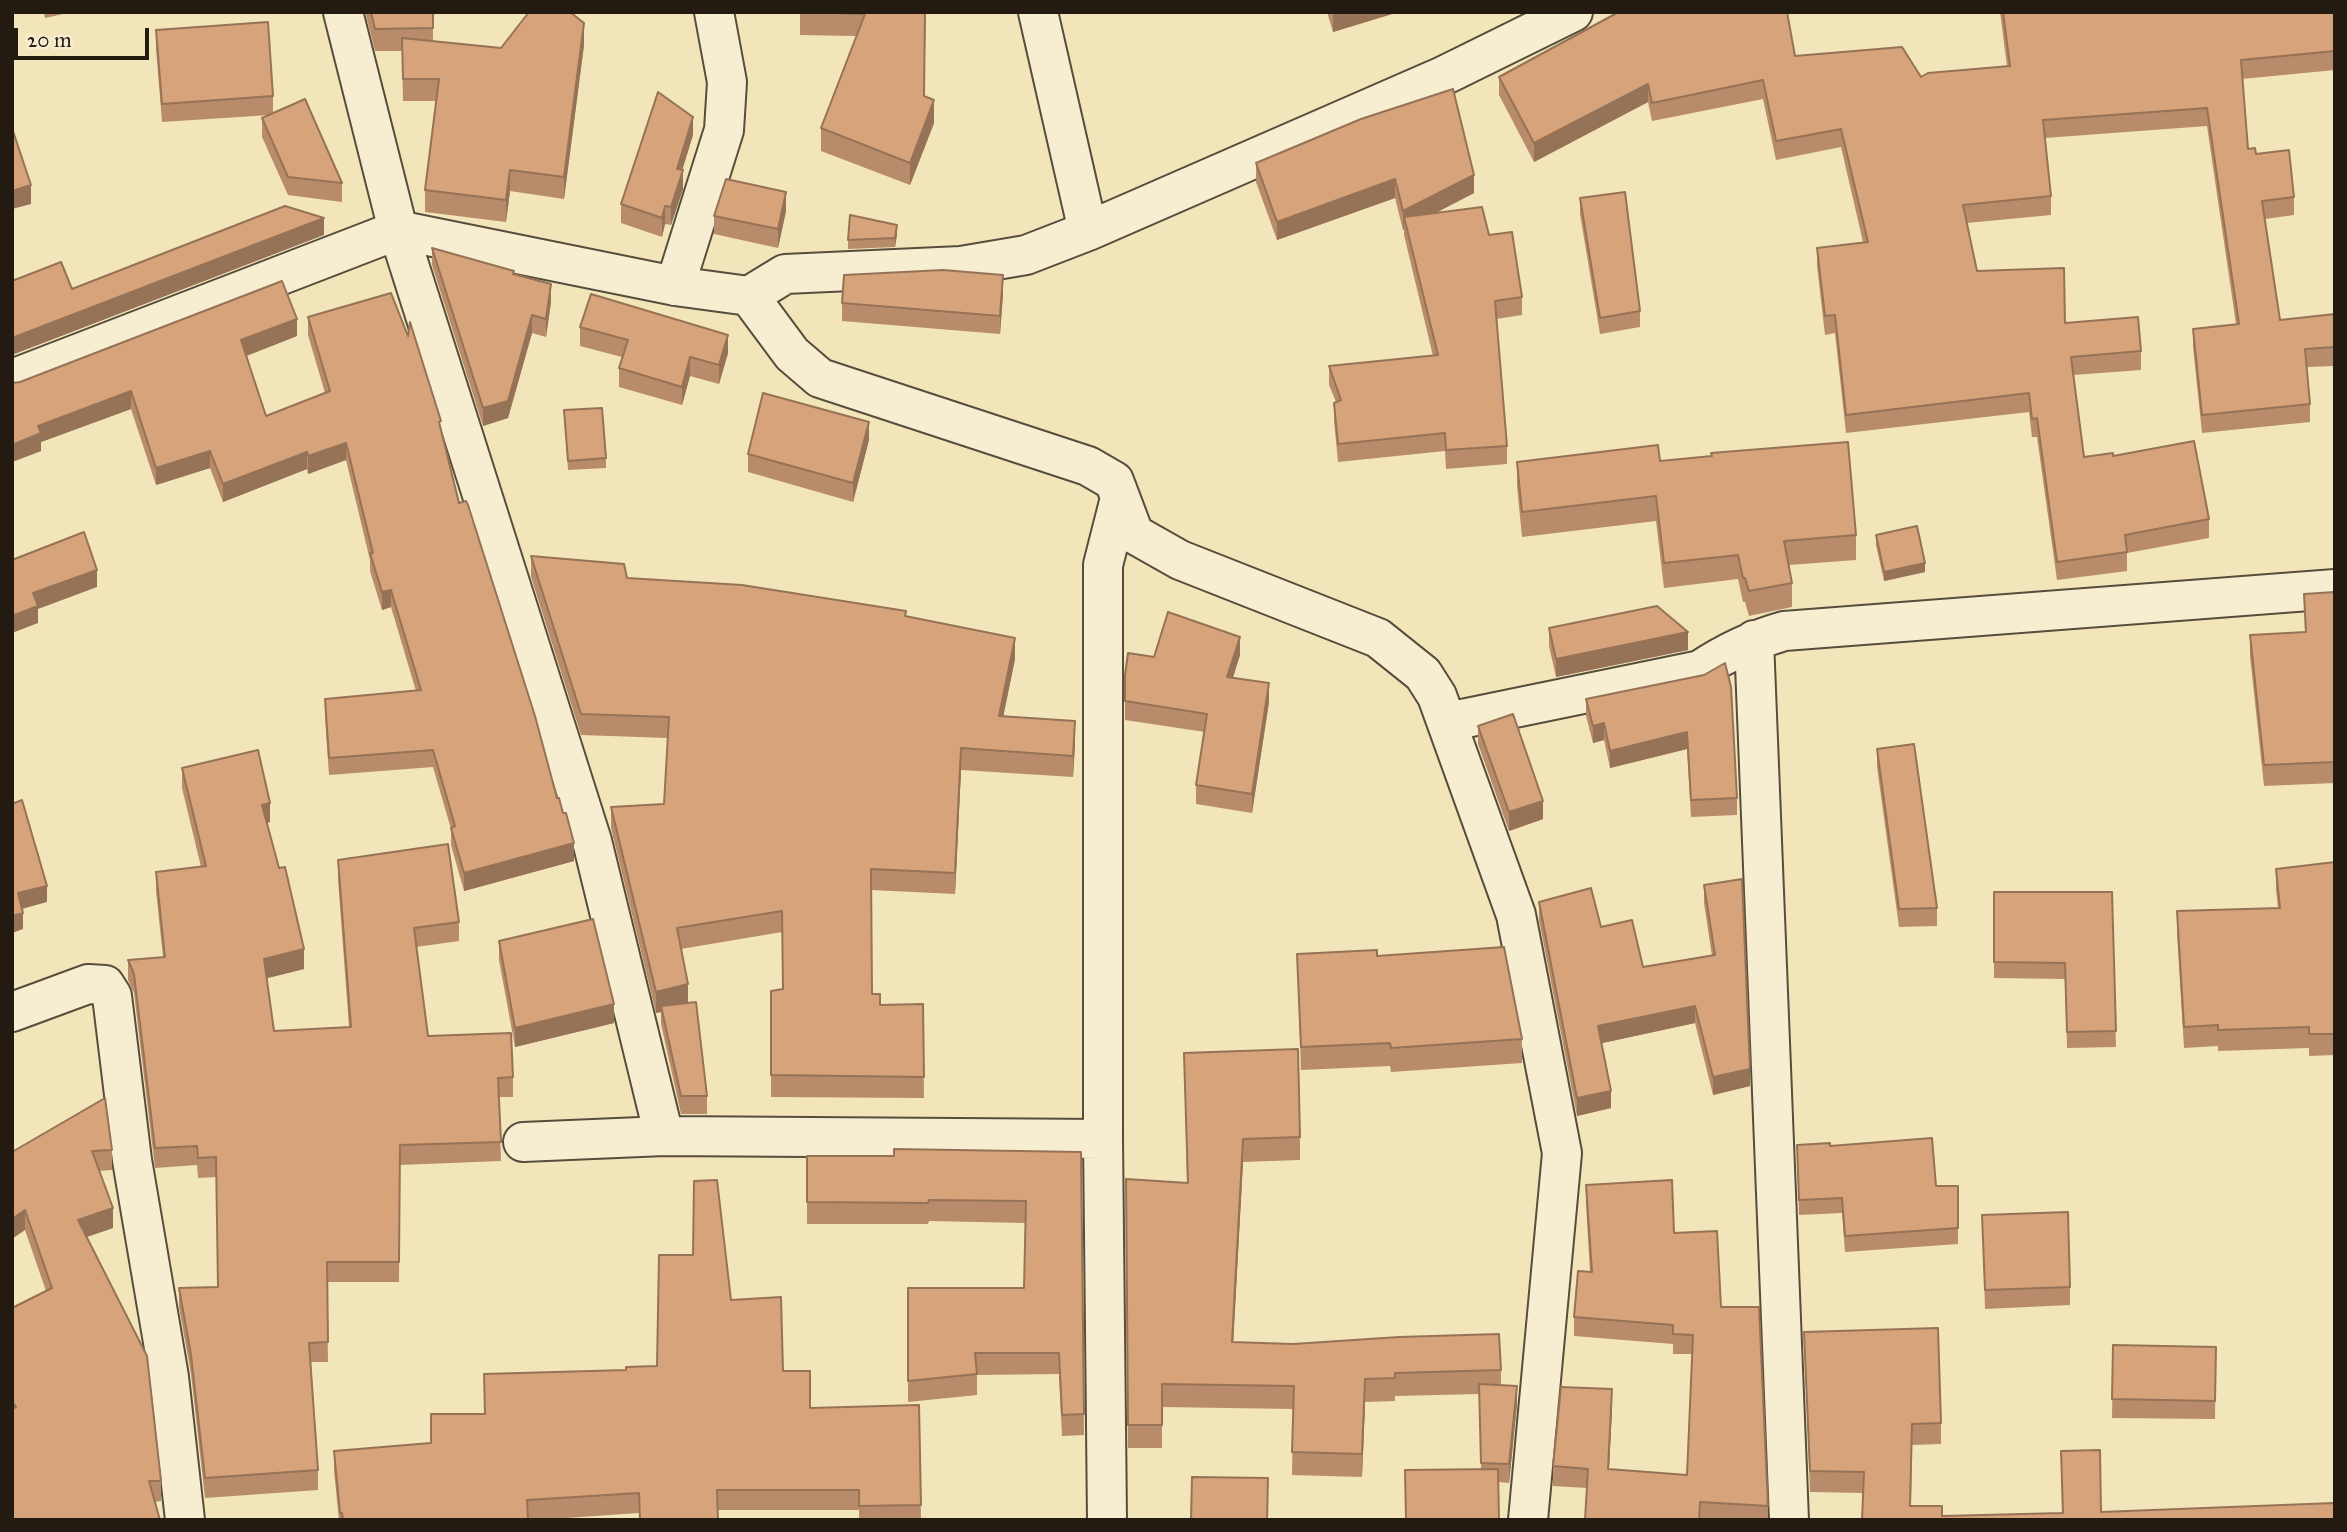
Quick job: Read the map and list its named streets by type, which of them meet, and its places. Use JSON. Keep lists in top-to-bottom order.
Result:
{
  "scale_bar": "20 m"
}
